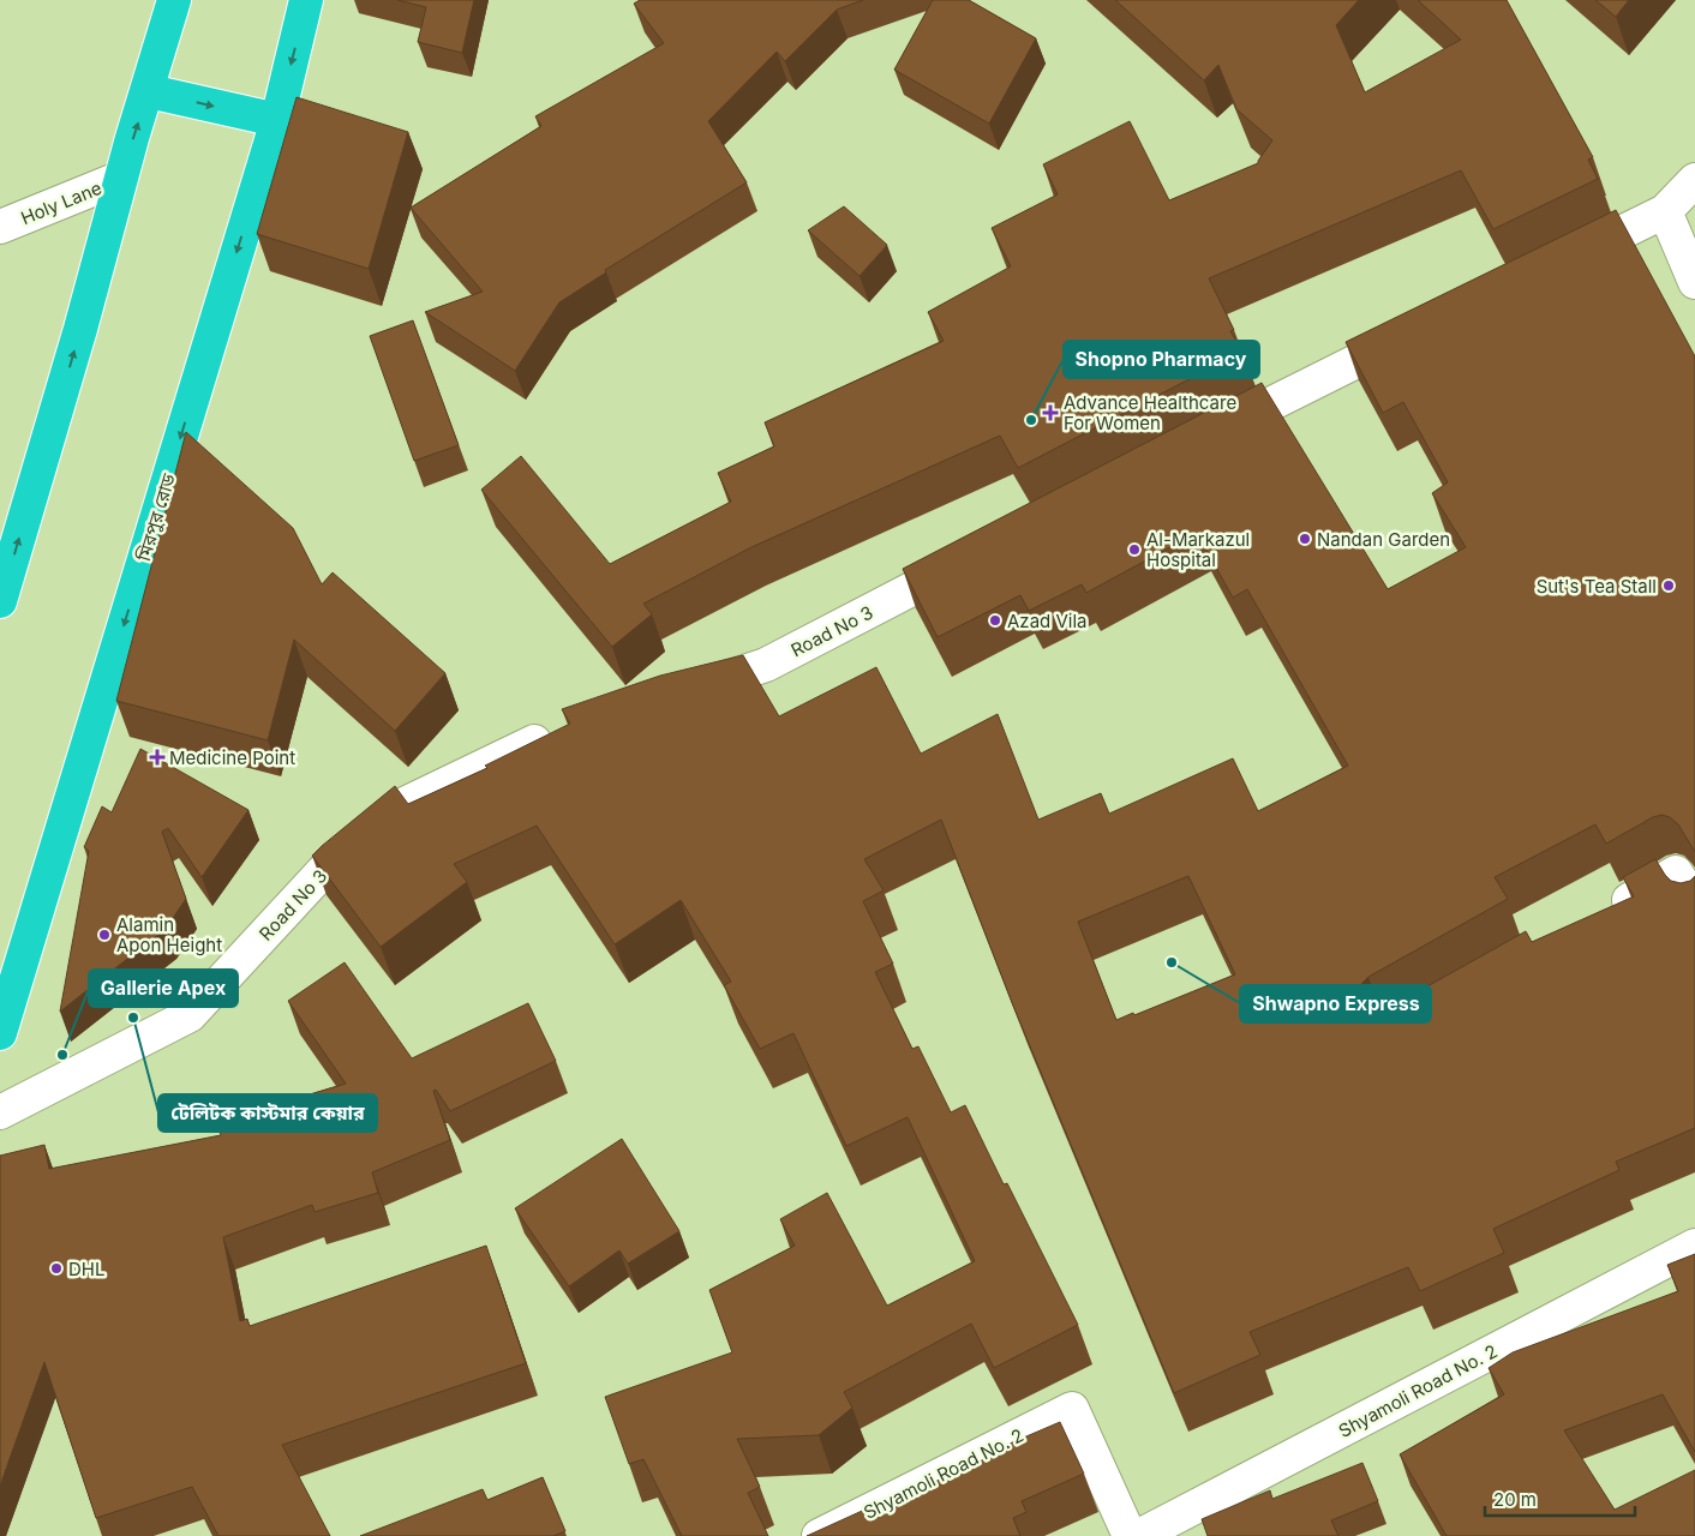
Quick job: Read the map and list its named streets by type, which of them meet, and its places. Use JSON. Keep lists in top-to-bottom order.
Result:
{
  "streets": {
    "highway": ["মিরপুর রোড"],
    "street": ["Holy Lane", "Road No 3", "Shyamoli Road No. 2"]
  },
  "places": {
    "health": ["Advance Healthcare For Women", "Medicine Point"],
    "other": [
      "Shopno Pharmacy",
      "Nandan Garden",
      "Al-Markazul Hospital",
      "Sut's Tea Stall",
      "Azad Vila",
      "Alamin Apon Height",
      "Shwapno Express",
      "টেলিটক কাস্টমার কেয়ার",
      "Gallerie Apex",
      "DHL"
    ]
  },
  "scale_bar": "20 m"
}
